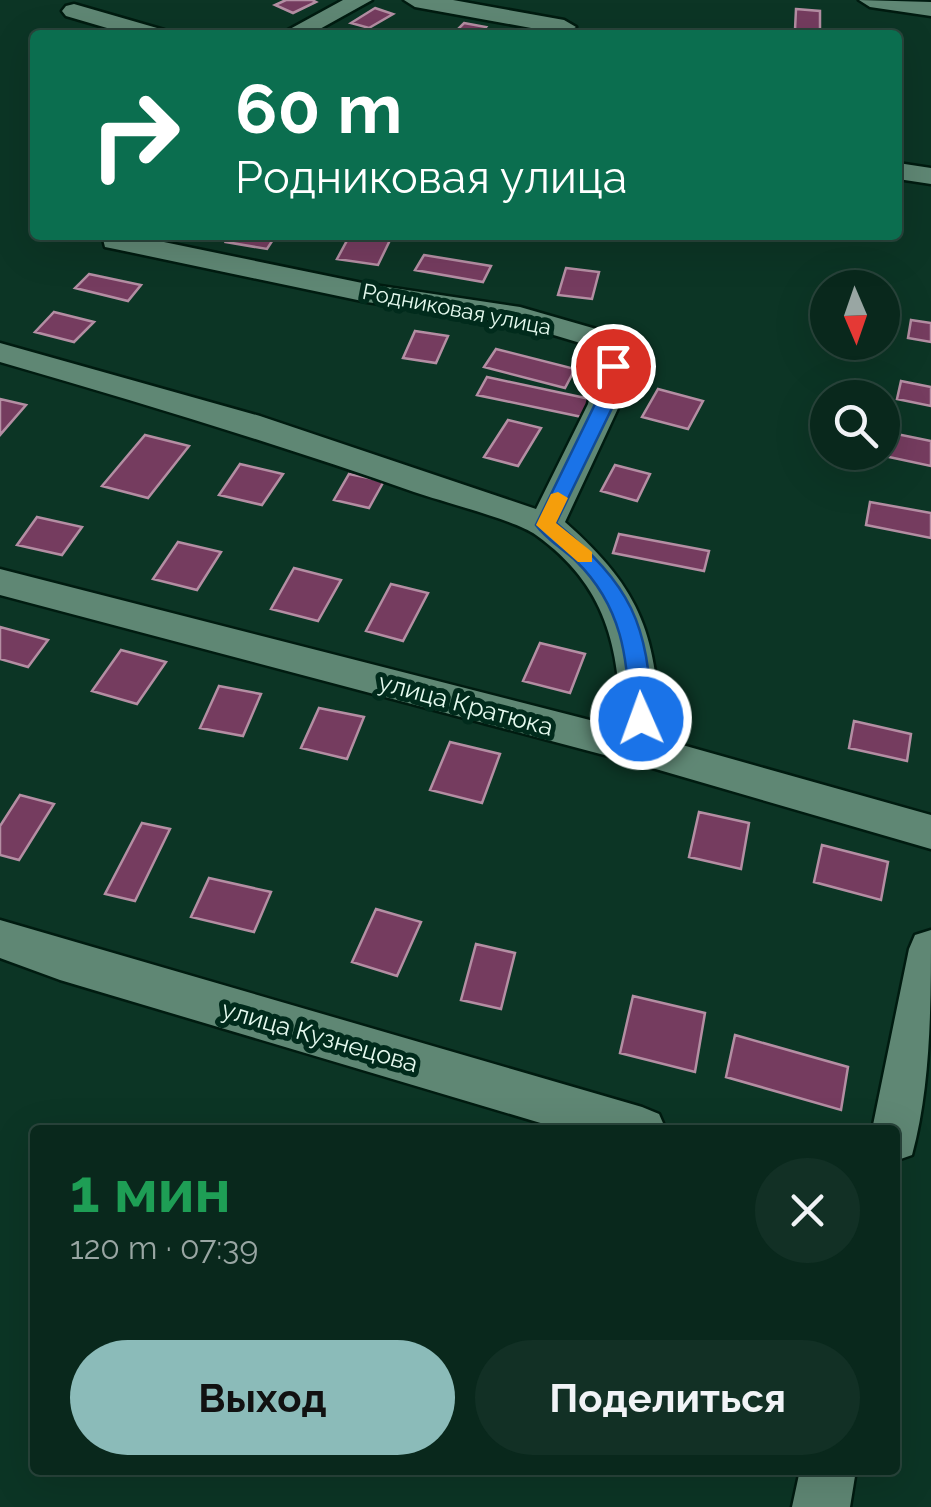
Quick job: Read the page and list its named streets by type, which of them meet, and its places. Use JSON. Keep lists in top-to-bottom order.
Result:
{
  "streets": {
    "street": ["Родниковая улица", "улица Кратюка", "улица Кузнецова"]
  },
  "north": "bottom",
  "page": {
    "turn": ["60 m", "Родниковая улица"],
    "heading": ["1 мин", "120 m · 07:39"],
    "buttons": ["Выход", "Поделиться"]
  }
}
